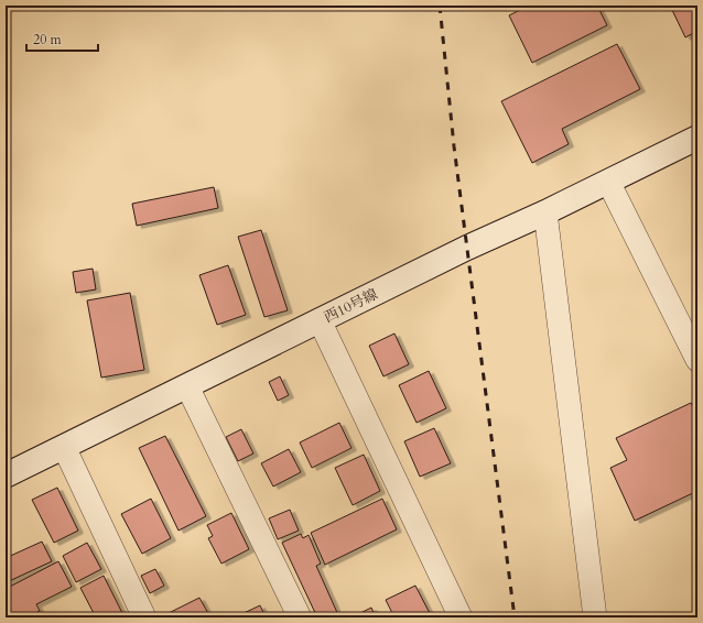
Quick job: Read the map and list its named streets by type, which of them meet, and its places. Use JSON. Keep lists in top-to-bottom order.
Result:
{
  "streets": {
    "street": ["西10号線"]
  },
  "scale_bar": "20 m"
}
